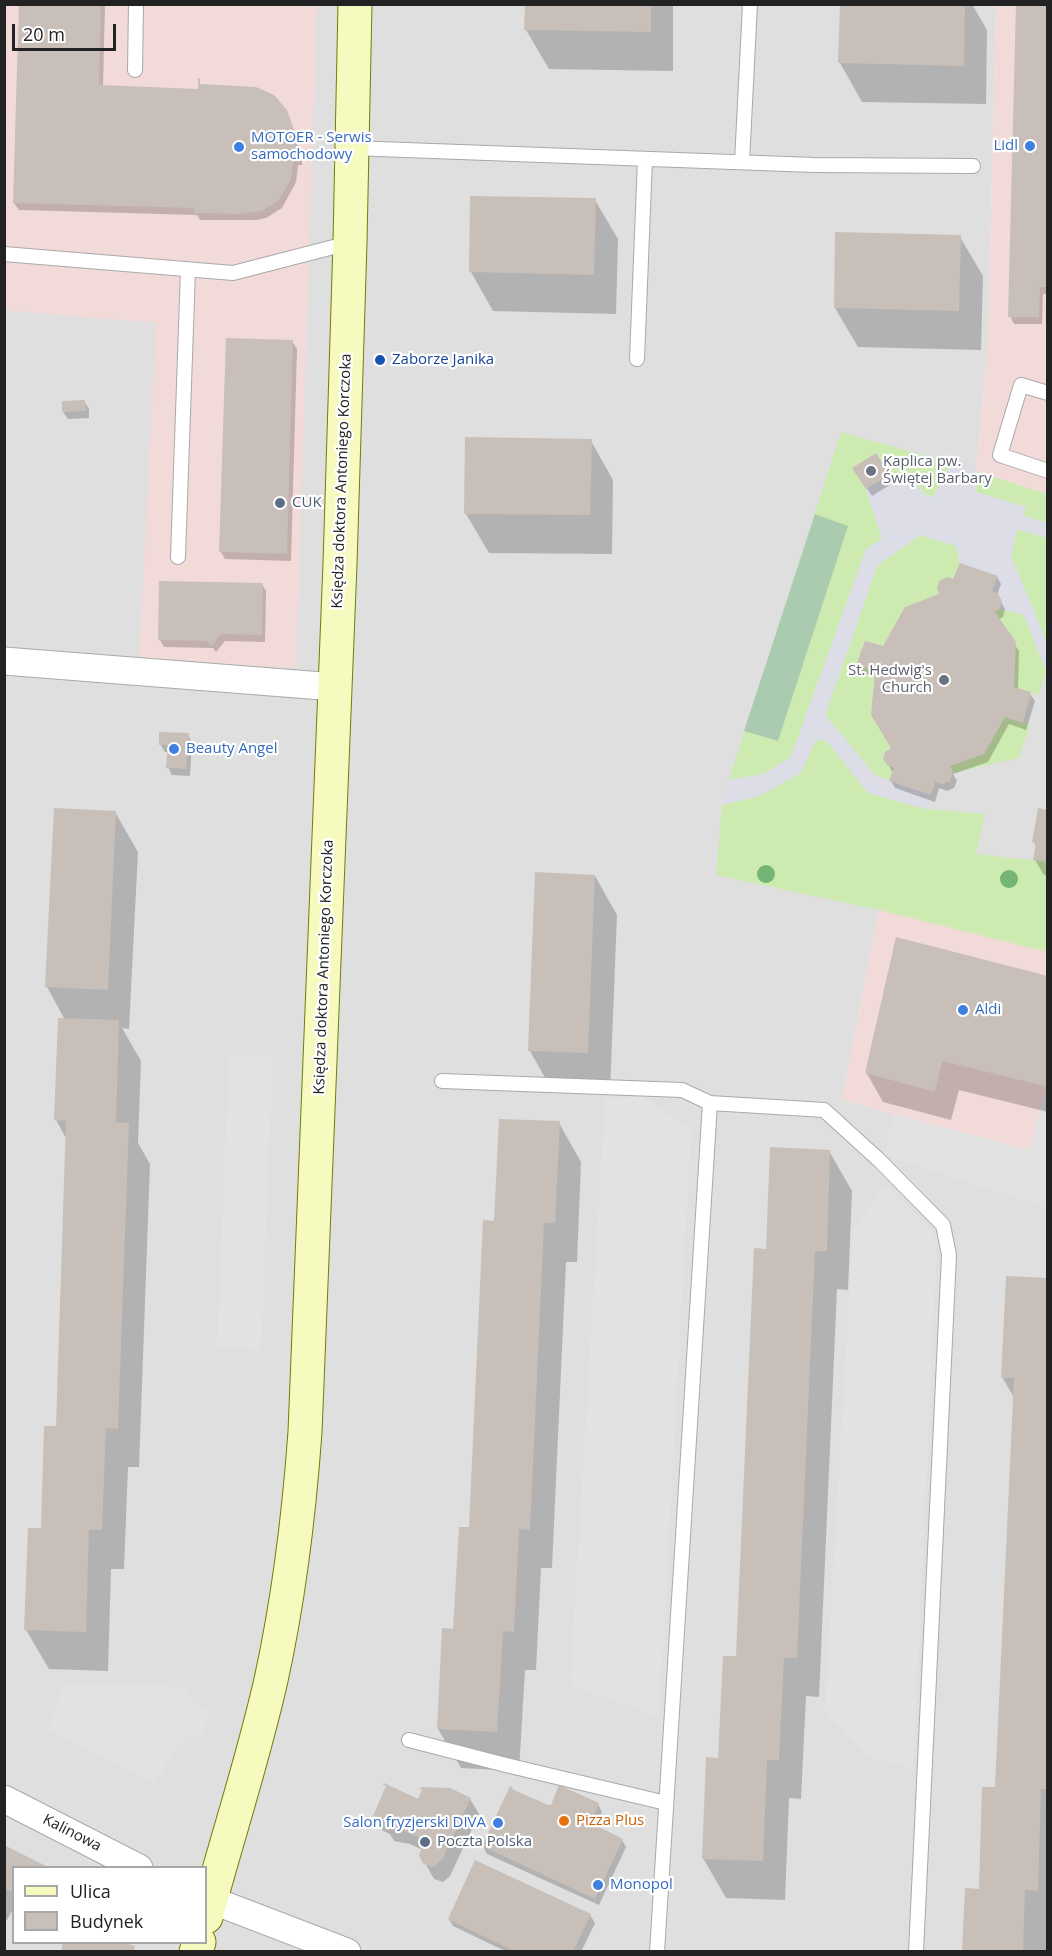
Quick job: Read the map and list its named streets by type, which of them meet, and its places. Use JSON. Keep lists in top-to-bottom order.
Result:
{
  "streets": {
    "street": ["Księdza doktora Antoniego Korczoka", "Kalinowa"]
  },
  "places": [
    "Lidl",
    "MOTOER - Serwis samochodowy",
    "Zaborze Janika",
    "Kaplica pw. Świętej Barbary",
    "CUK",
    "St. Hedwig's Church",
    "Beauty Angel",
    "Aldi",
    "Pizza Plus",
    "Salon fryzjerski DIVA",
    "Poczta Polska",
    "Monopol"
  ],
  "legend": ["Ulica", "Budynek"],
  "scale_bar": "20 m"
}
